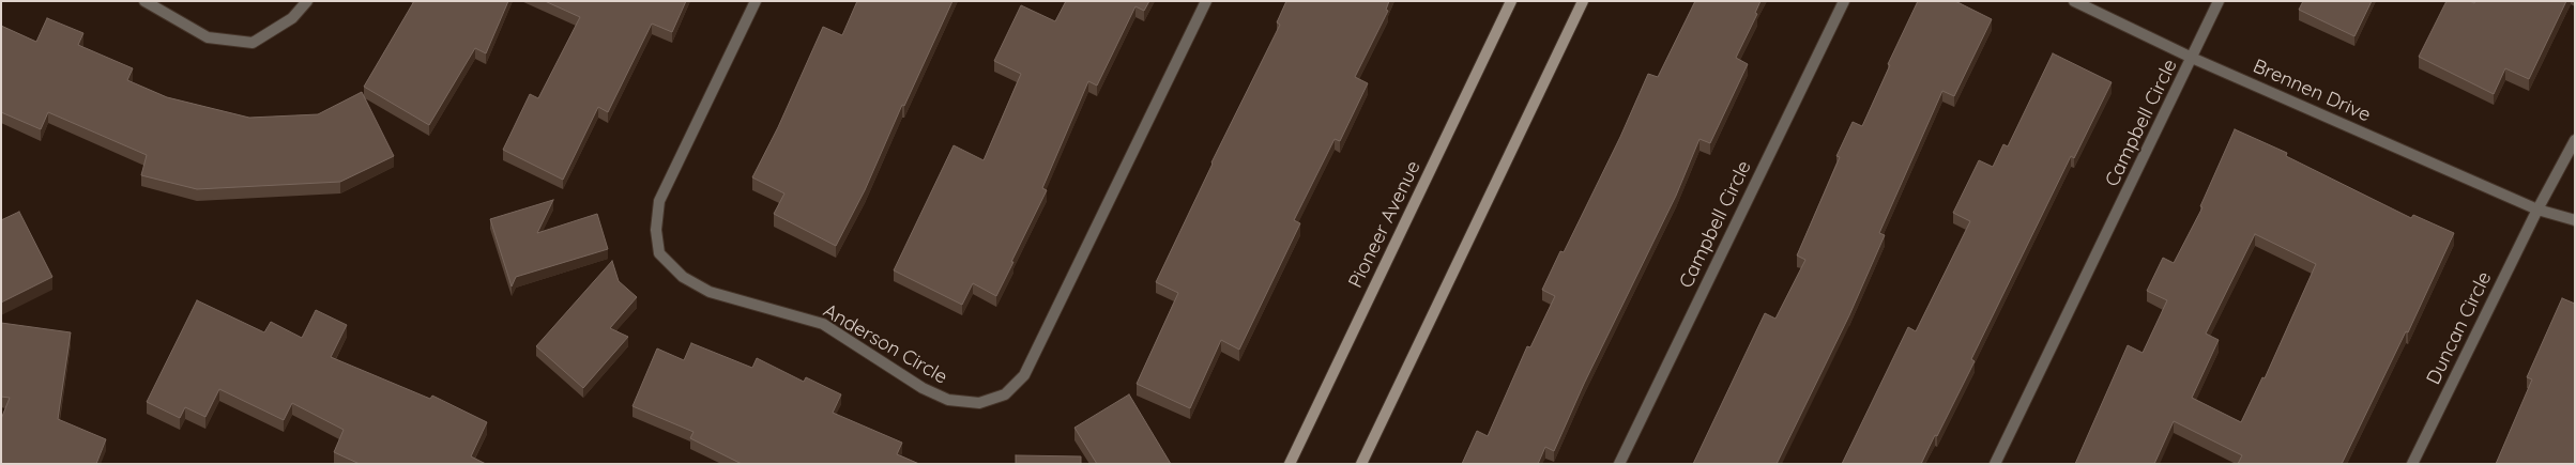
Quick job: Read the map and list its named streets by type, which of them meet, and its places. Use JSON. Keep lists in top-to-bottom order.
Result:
{
  "streets": {
    "main road": ["Pioneer Avenue"],
    "street": [
      "Brennen Drive",
      "Campbell Circle",
      "Duncan Circle",
      "Anderson Circle"
    ]
  },
  "crossings": [
    ["Brennen Drive", "Campbell Circle"],
    ["Brennen Drive", "Duncan Circle"]
  ]
}
